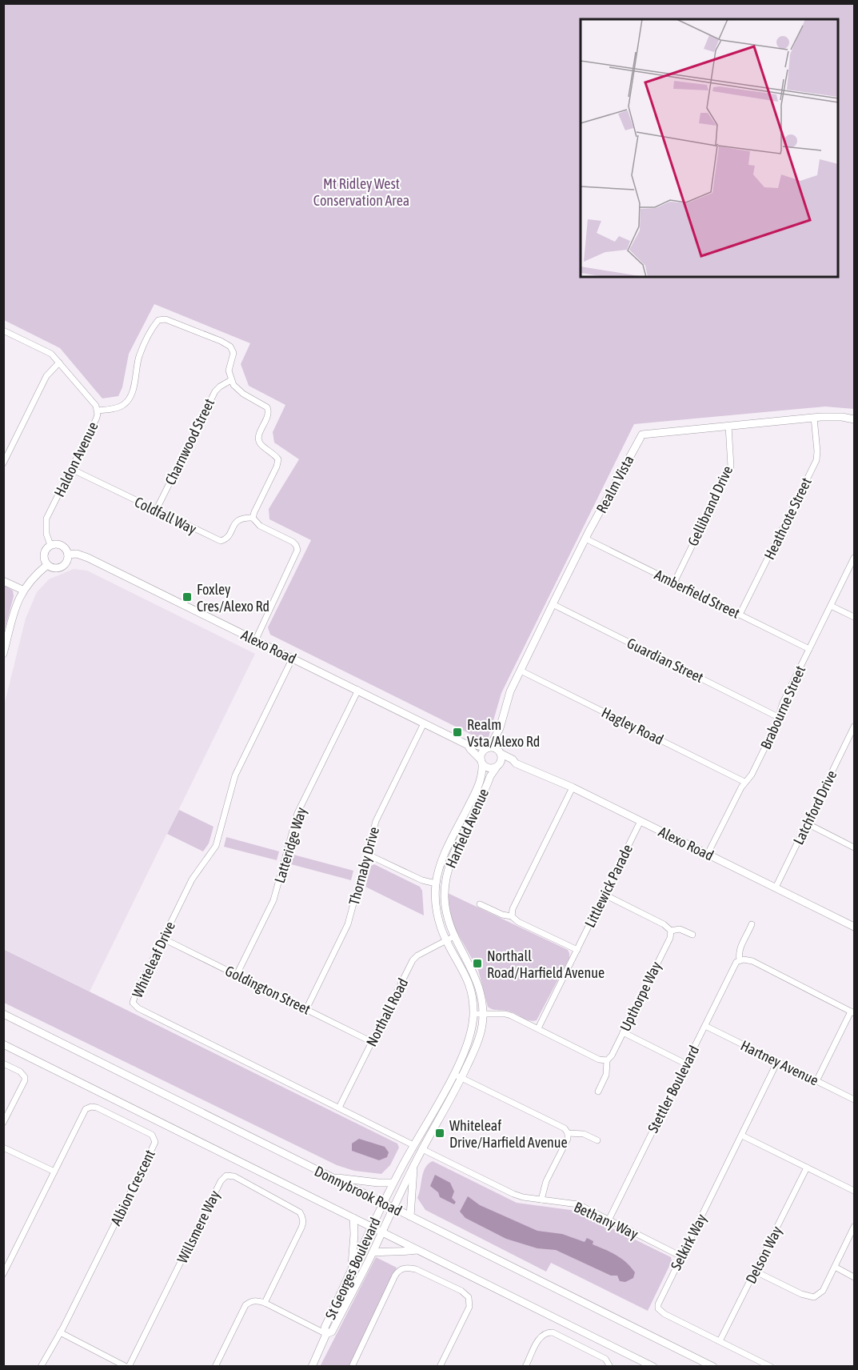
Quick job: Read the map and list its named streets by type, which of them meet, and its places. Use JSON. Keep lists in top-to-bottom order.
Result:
{
  "streets": {
    "street": [
      "Charnwood Street",
      "Haldon Avenue",
      "Realm Vista",
      "Gellibrand Drive",
      "Coldfall Way",
      "Heathcote Street",
      "Amberfield Street",
      "Alexo Road",
      "Guardian Street",
      "Brabourne Street",
      "Hagley Road",
      "Latchford Drive",
      "Harfield Avenue",
      "Latteridge Way",
      "Thornaby Drive",
      "Littlewick Parade",
      "Whiteleaf Drive",
      "Goldington Street",
      "Upthorpe Way",
      "Northall Road",
      "Hartney Avenue",
      "Stettler Boulevard",
      "Albion Crescent",
      "Donnybrook Road",
      "Bethany Way",
      "Willsmere Way",
      "Selkirk Way",
      "Delson Way",
      "St Georges Boulevard"
    ]
  },
  "crossings": [
    ["Charnwood Street", "Coldfall Way"],
    ["Haldon Avenue", "Coldfall Way"],
    ["Haldon Avenue", "Alexo Road"],
    ["Realm Vista", "Gellibrand Drive"],
    ["Realm Vista", "Heathcote Street"],
    ["Realm Vista", "Amberfield Street"],
    ["Realm Vista", "Alexo Road"],
    ["Realm Vista", "Guardian Street"],
    ["Realm Vista", "Hagley Road"],
    ["Realm Vista", "Harfield Avenue"],
    ["Gellibrand Drive", "Amberfield Street"],
    ["Heathcote Street", "Amberfield Street"],
    ["Amberfield Street", "Brabourne Street"],
    ["Alexo Road", "Brabourne Street"],
    ["Alexo Road", "Latchford Drive"],
    ["Alexo Road", "Harfield Avenue"],
    ["Alexo Road", "Latteridge Way"],
    ["Alexo Road", "Thornaby Drive"],
    ["Alexo Road", "Littlewick Parade"],
    ["Alexo Road", "Whiteleaf Drive"],
    ["Guardian Street", "Brabourne Street"],
    ["Brabourne Street", "Hagley Road"],
    ["Harfield Avenue", "Whiteleaf Drive"],
    ["Harfield Avenue", "Northall Road"],
    ["Harfield Avenue", "Donnybrook Road"],
    ["Harfield Avenue", "Bethany Way"],
    ["Harfield Avenue", "St Georges Boulevard"],
    ["Latteridge Way", "Goldington Street"],
    ["Thornaby Drive", "Goldington Street"],
    ["Whiteleaf Drive", "Goldington Street"],
    ["Whiteleaf Drive", "Northall Road"],
    ["Goldington Street", "Northall Road"],
    ["Hartney Avenue", "Stettler Boulevard"],
    ["Hartney Avenue", "Selkirk Way"],
    ["Stettler Boulevard", "Bethany Way"],
    ["Donnybrook Road", "St Georges Boulevard"],
    ["Bethany Way", "Selkirk Way"],
    ["Selkirk Way", "Delson Way"]
  ],
  "parks": ["Mt Ridley West Conservation Area"],
  "places": {
    "transit": [
      "Foxley Cres/Alexo Rd",
      "Realm Vsta/Alexo Rd",
      "Northall Road/Harfield Avenue",
      "Whiteleaf Drive/Harfield Avenue"
    ]
  }
}
